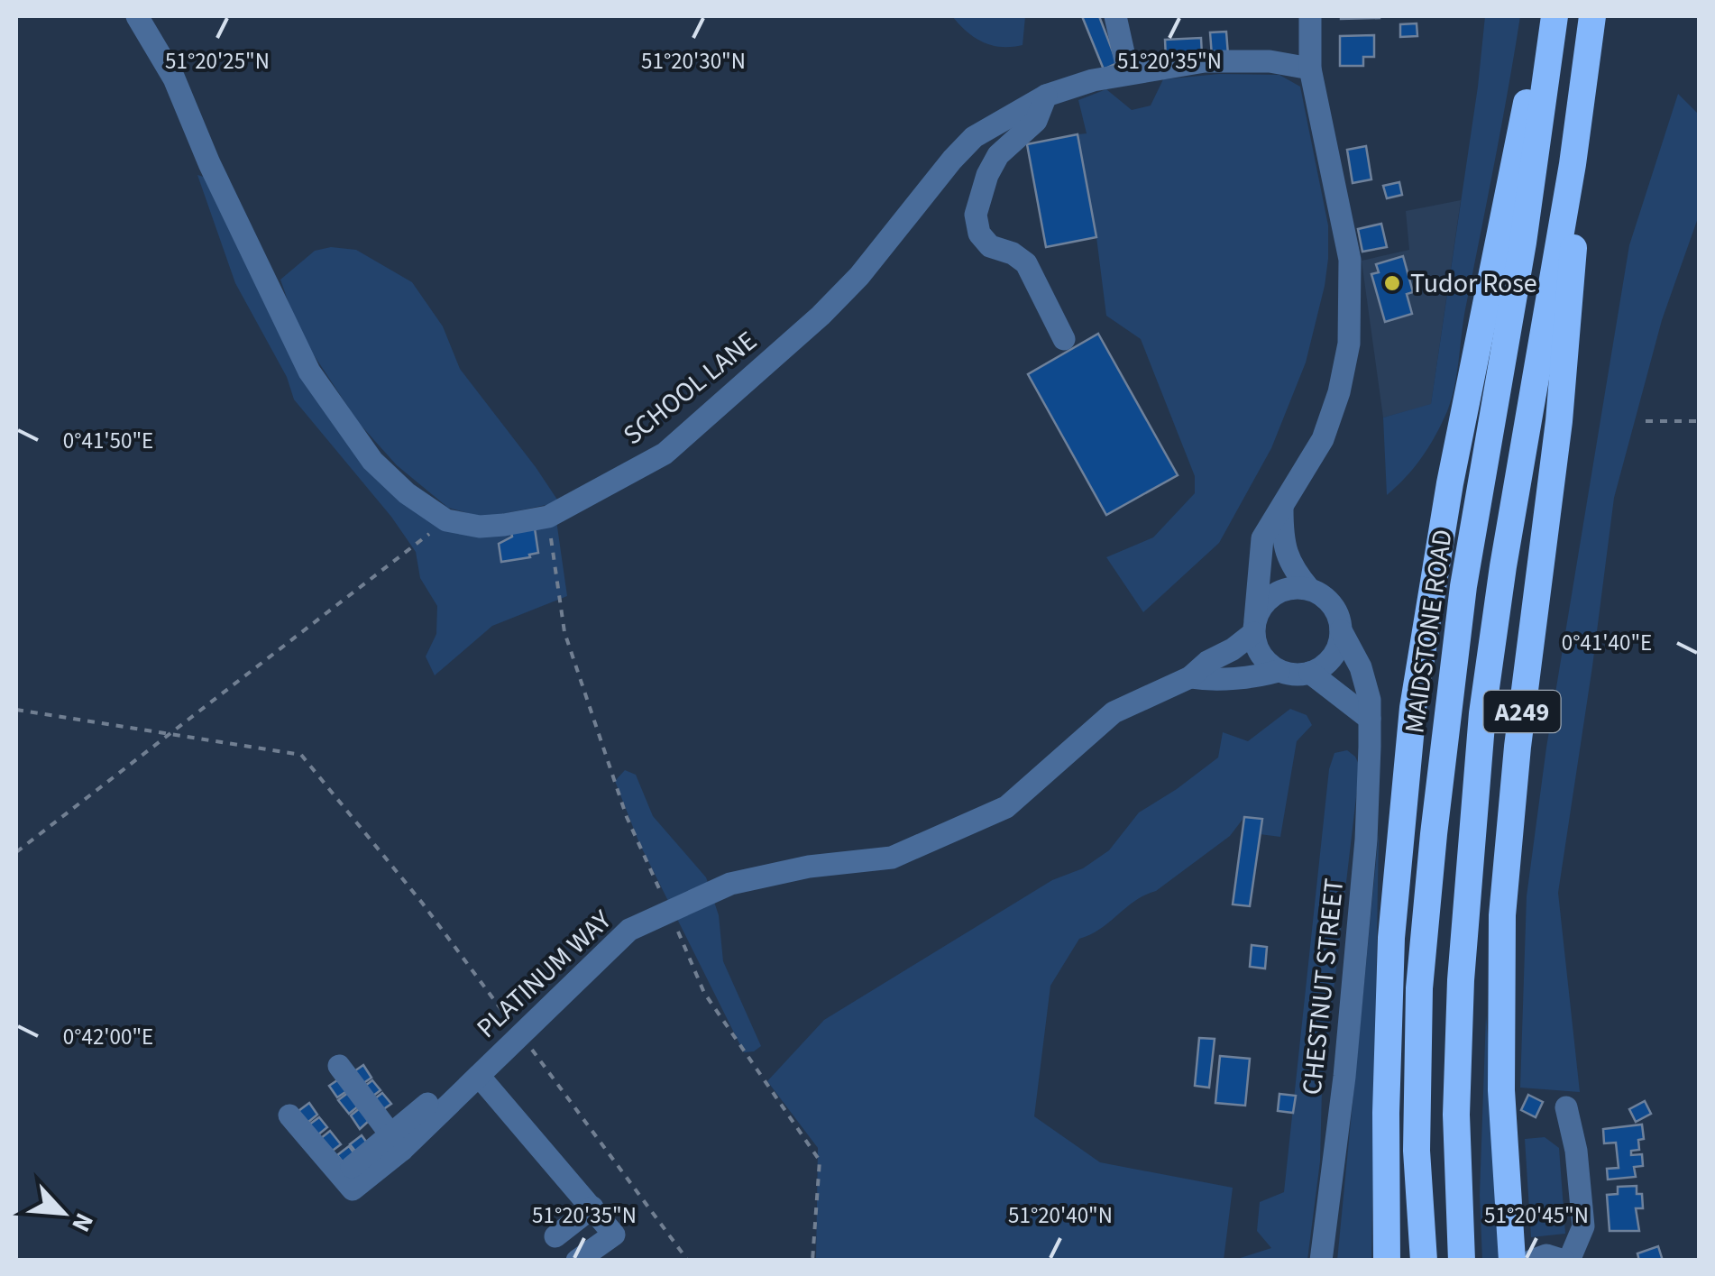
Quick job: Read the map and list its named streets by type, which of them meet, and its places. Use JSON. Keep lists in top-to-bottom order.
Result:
{
  "streets": {
    "highway": ["MAIDSTONE ROAD", "A249"],
    "street": ["SCHOOL LANE", "PLATINUM WAY", "CHESTNUT STREET"]
  },
  "crossings": [
    ["MAIDSTONE ROAD", "A249"],
    ["PLATINUM WAY", "CHESTNUT STREET"]
  ],
  "places": ["Tudor Rose"],
  "north": "bottom right",
  "coordinates": [
    "51°20'25\"N",
    "51°20'30\"N",
    "51°20'35\"N",
    "0°41'50\"E",
    "0°41'40\"E",
    "0°42'00\"E",
    "51°20'40\"N",
    "51°20'45\"N"
  ]
}
